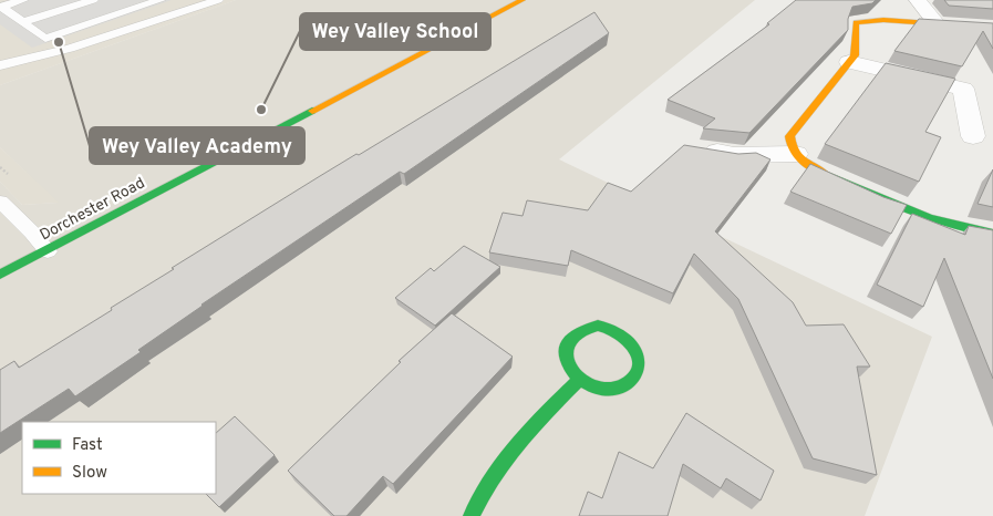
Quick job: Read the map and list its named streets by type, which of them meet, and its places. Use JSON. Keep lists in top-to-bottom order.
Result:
{
  "streets": {
    "street": ["Dorchester Road"]
  },
  "places": ["Wey Valley Academy", "Wey Valley School"],
  "legend": ["Fast", "Slow"]
}
